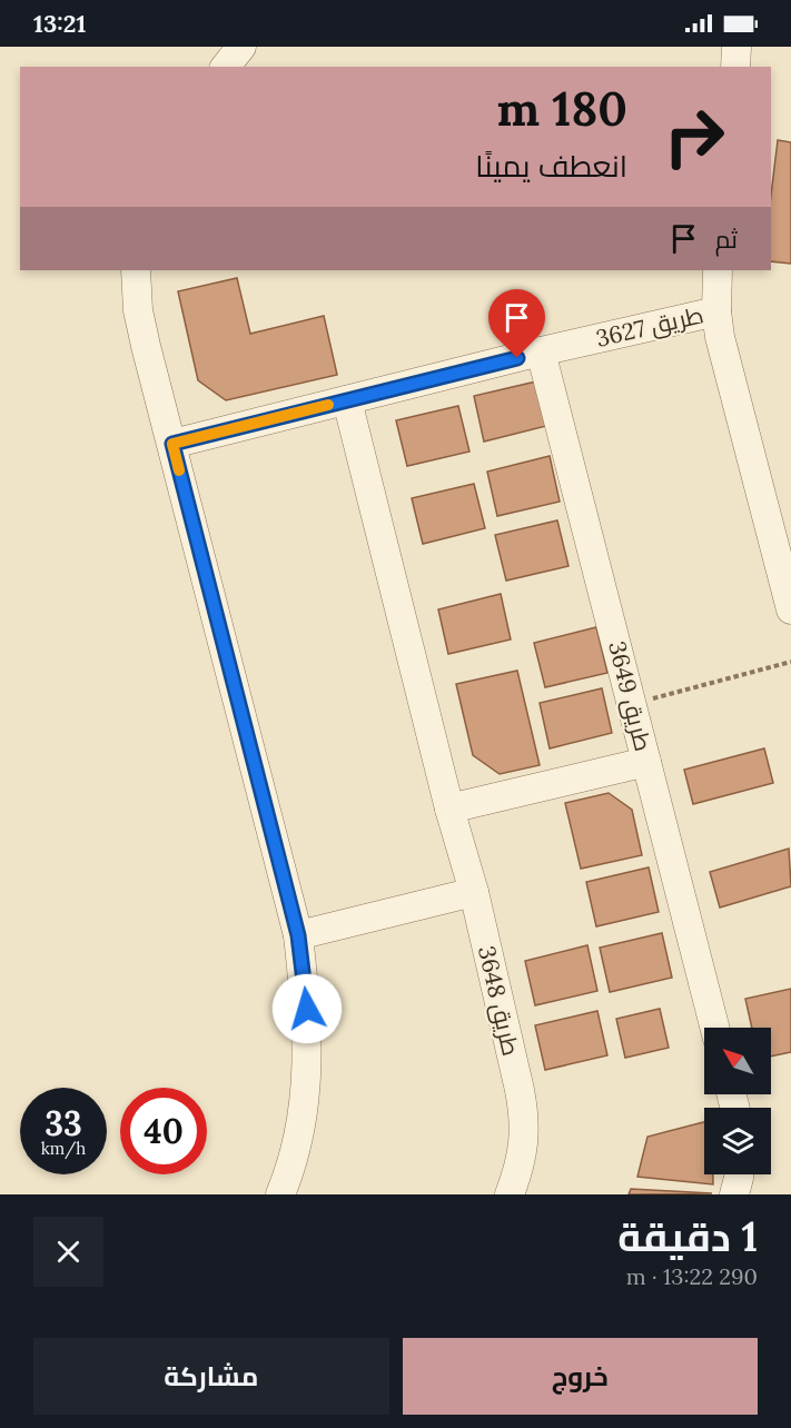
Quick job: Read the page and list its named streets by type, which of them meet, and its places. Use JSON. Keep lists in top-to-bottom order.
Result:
{
  "streets": {
    "street": ["طريق 3627", "طريق 3649", "طريق 3648"]
  },
  "crossings": [
    ["طريق 3627", "طريق 3649"],
    ["طريق 3627", "طريق 3648"]
  ],
  "north": "top left",
  "page": {
    "status": "13:21",
    "turn": ["180 m", "انعطف يمينًا"],
    "then": "ثم",
    "speed": "33 km/h",
    "limit": "40",
    "heading": ["1 دقيقة", "290 m · 13:22"],
    "buttons": ["خروج", "مشاركة"]
  }
}
